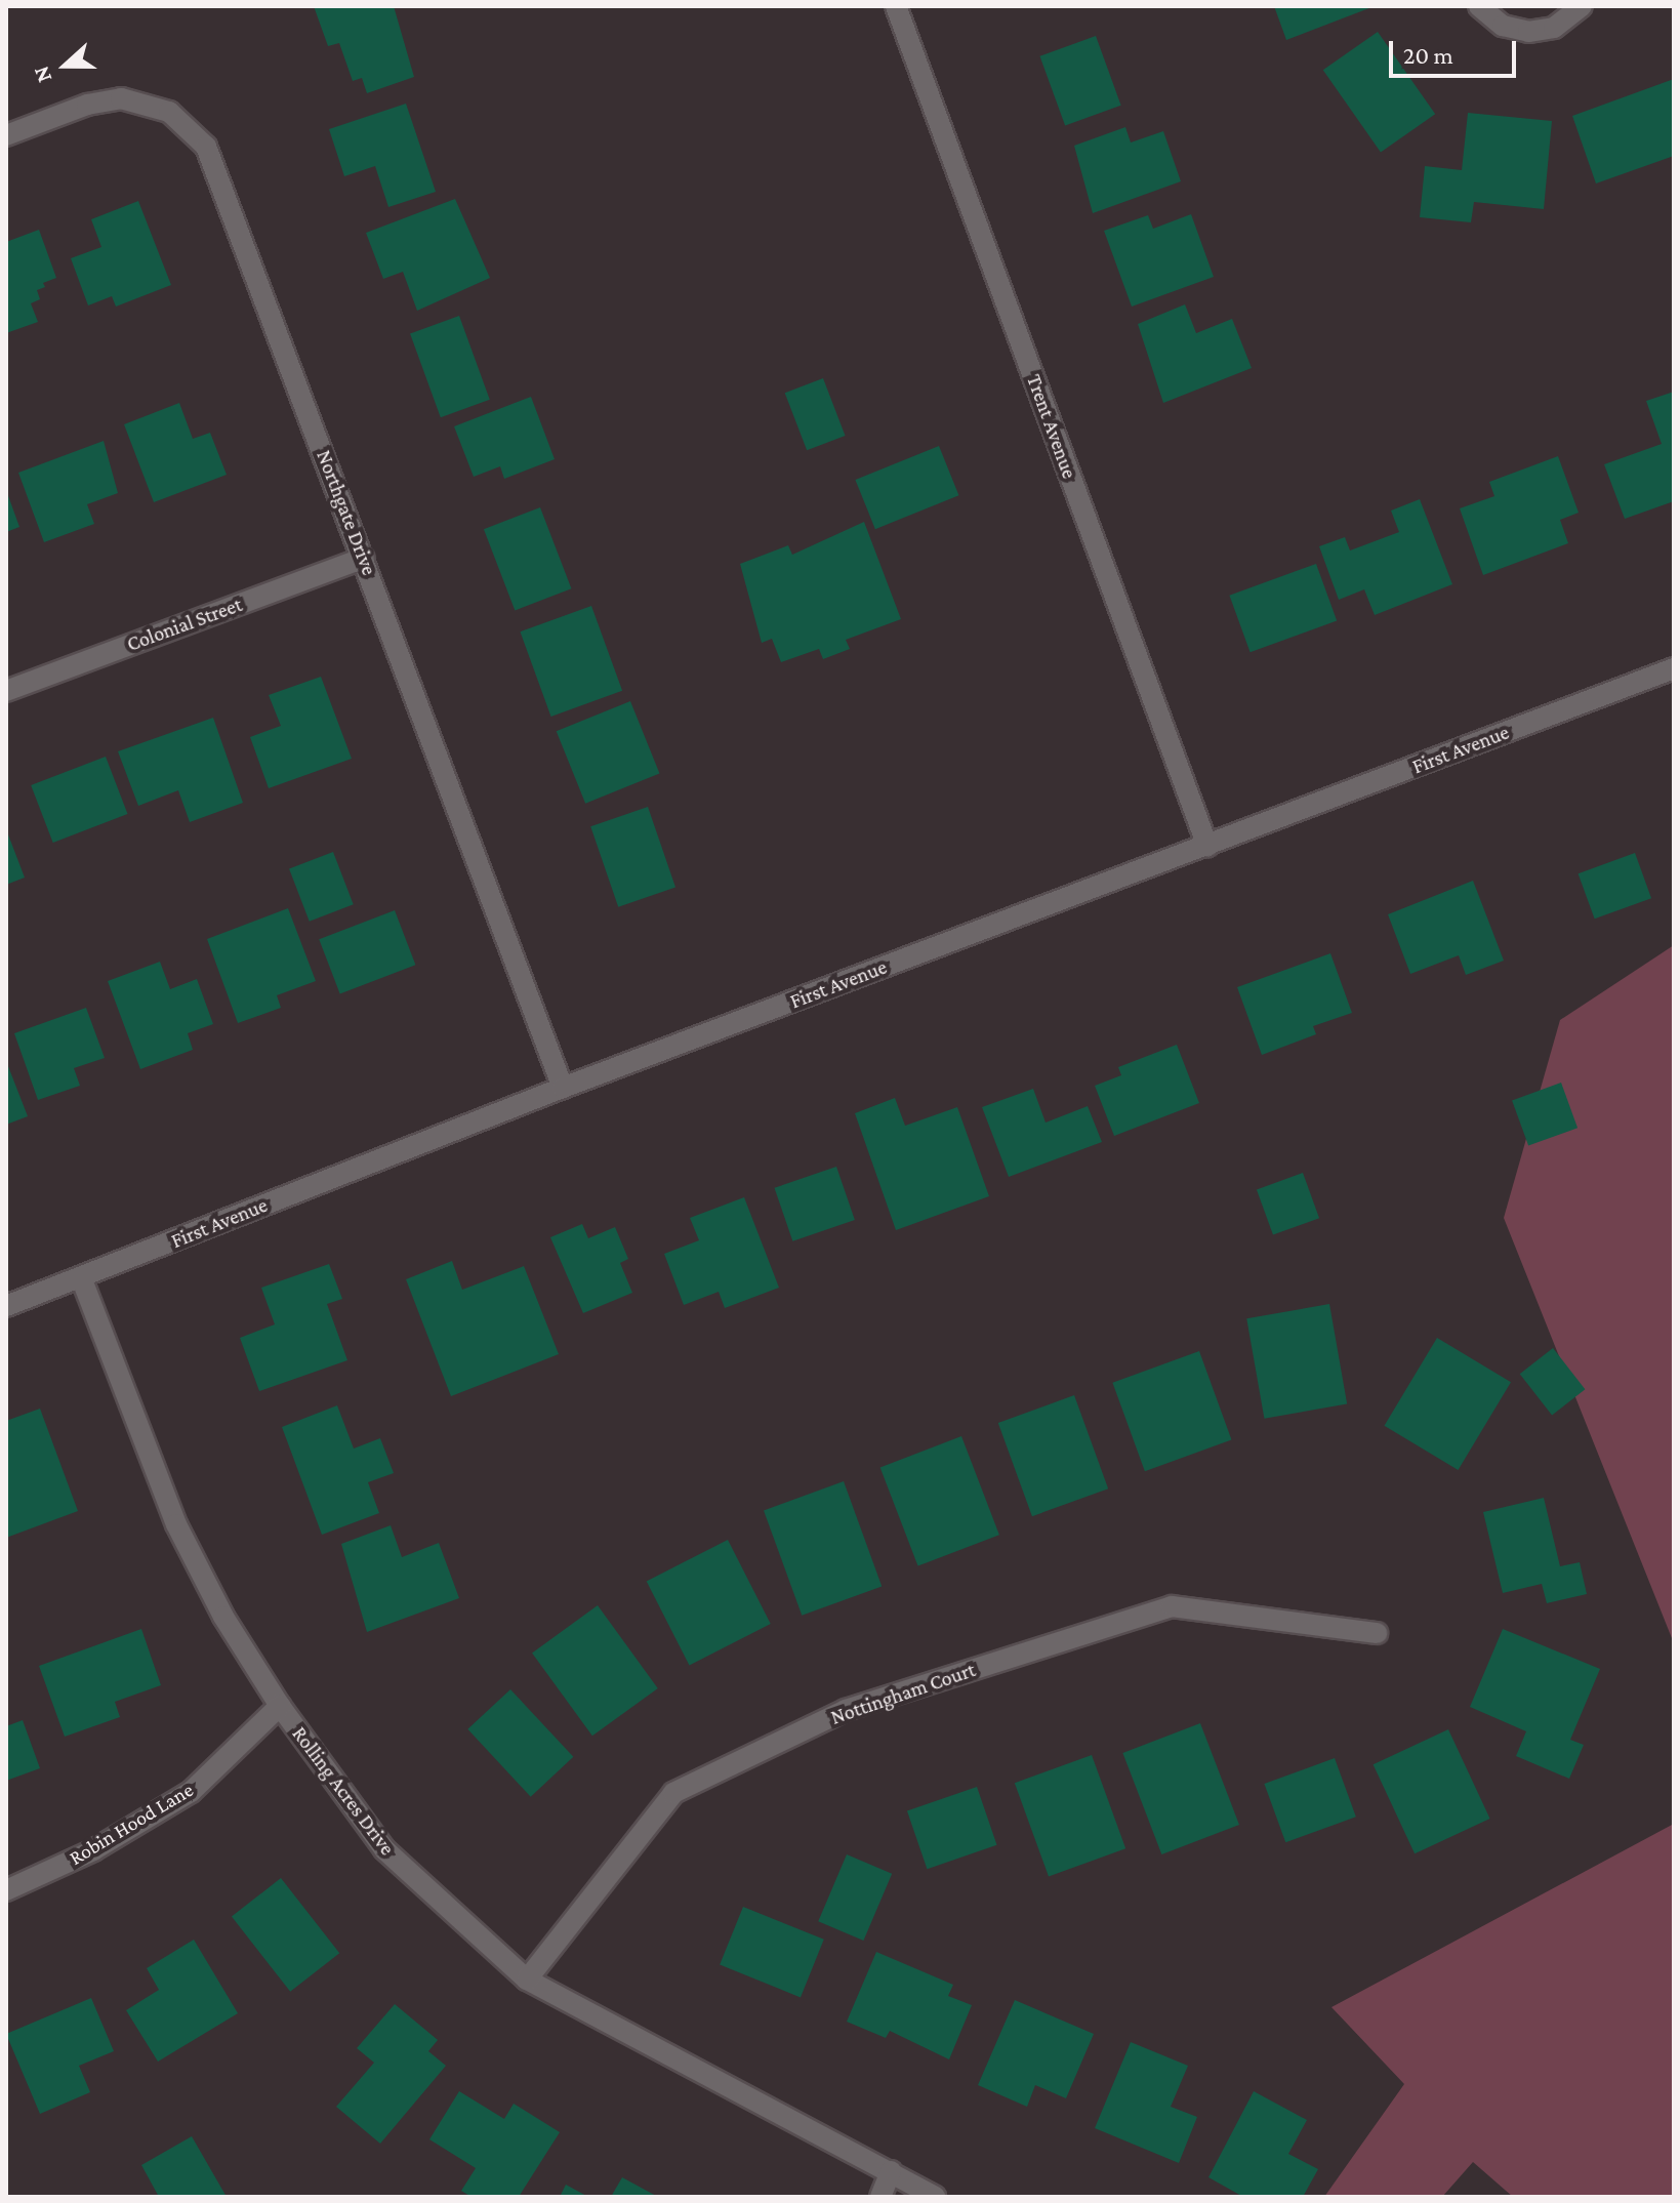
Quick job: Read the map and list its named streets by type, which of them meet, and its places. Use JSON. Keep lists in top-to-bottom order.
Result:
{
  "streets": {
    "street": [
      "Trent Avenue",
      "Northgate Drive",
      "Colonial Street",
      "First Avenue",
      "Nottingham Court",
      "Rolling Acres Drive",
      "Robin Hood Lane"
    ]
  },
  "crossings": [
    ["Trent Avenue", "First Avenue"],
    ["Northgate Drive", "Colonial Street"],
    ["Northgate Drive", "First Avenue"],
    ["First Avenue", "Rolling Acres Drive"],
    ["Nottingham Court", "Rolling Acres Drive"],
    ["Rolling Acres Drive", "Robin Hood Lane"]
  ],
  "scale_bar": "20 m",
  "north": "left"
}
